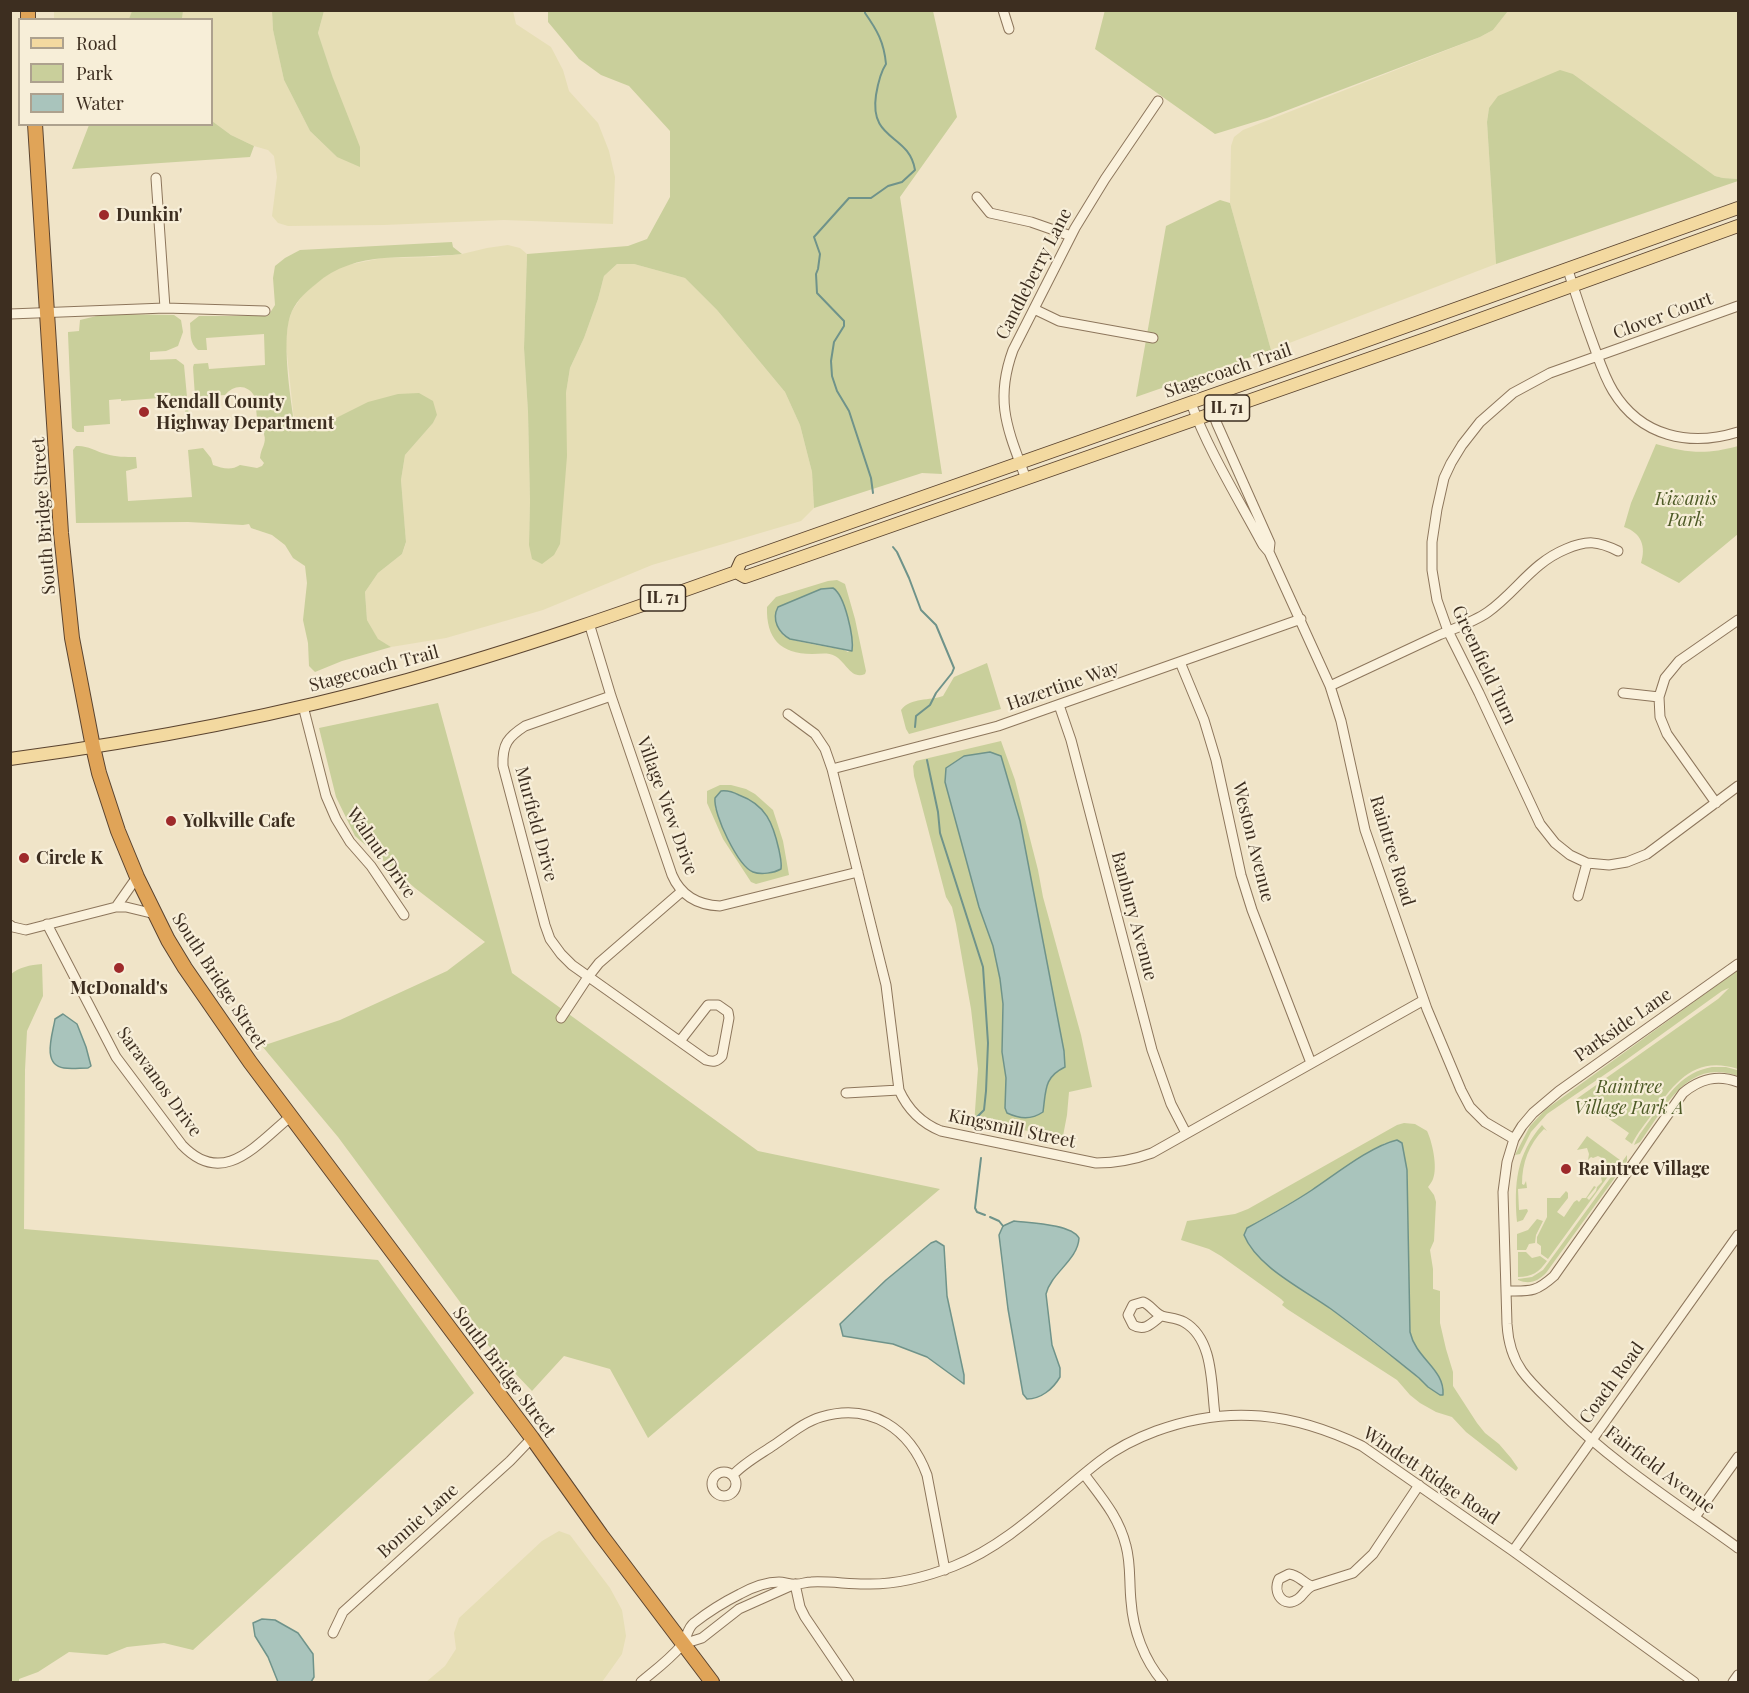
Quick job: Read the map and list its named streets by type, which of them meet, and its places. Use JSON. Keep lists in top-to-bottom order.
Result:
{
  "streets": {
    "highway": ["South Bridge Street"],
    "main road": ["Stagecoach Trail", "IL 71"],
    "street": [
      "Candleberry Lane",
      "Clover Court",
      "Greenfield Turn",
      "Hazertine Way",
      "Village View Drive",
      "Murfield Drive",
      "Weston Avenue",
      "Raintree Road",
      "Walnut Drive",
      "Banbury Avenue",
      "Parkside Lane",
      "Saravanos Drive",
      "Kingsmill Street",
      "Coach Road",
      "Fairfield Avenue",
      "Windett Ridge Road",
      "Bonnie Lane"
    ]
  },
  "crossings": [
    ["Candleberry Lane", "Stagecoach Trail"],
    ["Clover Court", "Greenfield Turn"],
    ["Stagecoach Trail", "South Bridge Street"],
    ["Stagecoach Trail", "Village View Drive"],
    ["Stagecoach Trail", "Raintree Road"],
    ["Stagecoach Trail", "Walnut Drive"],
    ["South Bridge Street", "Saravanos Drive"],
    ["South Bridge Street", "Windett Ridge Road"],
    ["South Bridge Street", "Bonnie Lane"],
    ["Hazertine Way", "Weston Avenue"],
    ["Hazertine Way", "Raintree Road"],
    ["Hazertine Way", "Banbury Avenue"],
    ["Hazertine Way", "Kingsmill Street"],
    ["Village View Drive", "Murfield Drive"],
    ["Village View Drive", "Kingsmill Street"],
    ["Weston Avenue", "Kingsmill Street"],
    ["Raintree Road", "Parkside Lane"],
    ["Raintree Road", "Kingsmill Street"],
    ["Banbury Avenue", "Kingsmill Street"],
    ["Parkside Lane", "Fairfield Avenue"],
    ["Coach Road", "Fairfield Avenue"],
    ["Coach Road", "Windett Ridge Road"]
  ],
  "parks": ["Kiwanis Park", "Raintree Village Park A"],
  "places": [
    "Dunkin'",
    "Kendall County Highway Department",
    "Yolkville Cafe",
    "Circle K",
    "McDonald's",
    "Raintree Village"
  ],
  "legend": ["Road", "Park", "Water"]
}
